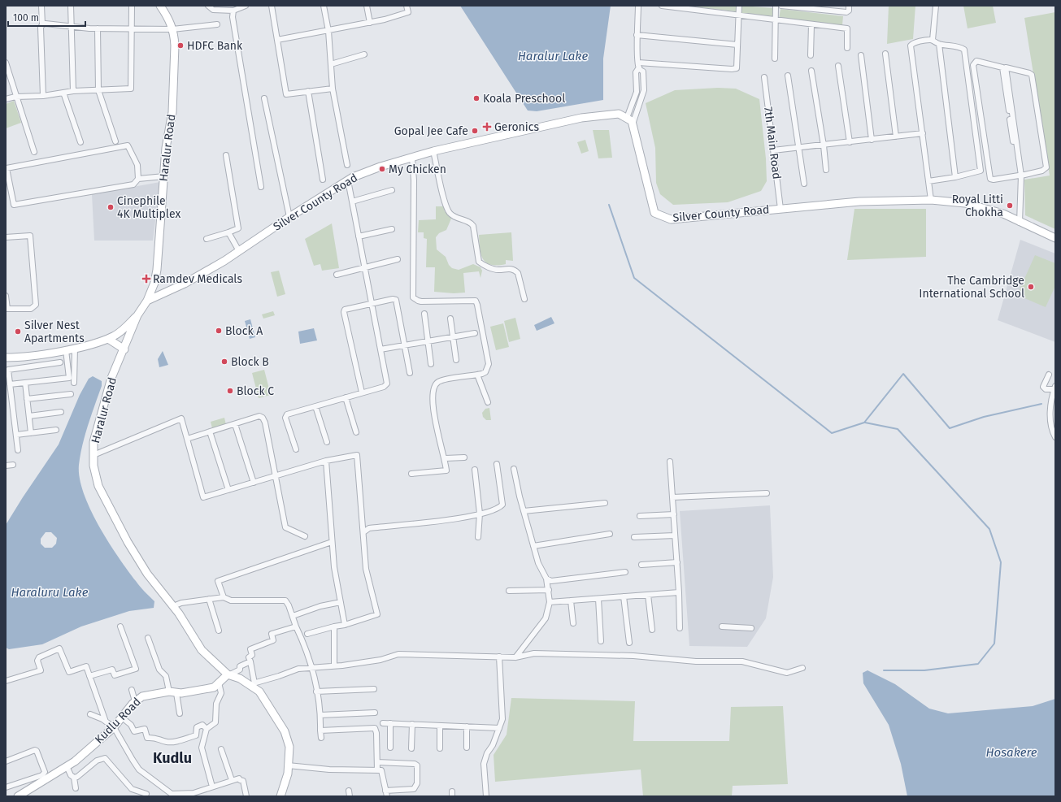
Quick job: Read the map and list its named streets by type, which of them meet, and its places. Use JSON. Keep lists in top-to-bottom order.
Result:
{
  "streets": {
    "street": [
      "7th Main Road",
      "Haralur Road",
      "Silver County Road",
      "Kudlu Road"
    ]
  },
  "crossings": [
    ["7th Main Road", "Silver County Road"],
    ["Haralur Road", "Silver County Road"],
    ["Haralur Road", "Kudlu Road"]
  ],
  "districts": ["Kudlu"],
  "water": ["Haralur Lake", "Haraluru Lake", "Hosakere"],
  "places": {
    "other": [
      "HDFC Bank",
      "Koala Preschool",
      "Gopal Jee Cafe",
      "My Chicken",
      "Royal Litti Chokha",
      "Cinephile 4K Multiplex",
      "The Cambridge International School",
      "Block A",
      "Silver Nest Apartments",
      "Block B",
      "Block C"
    ],
    "health": ["Geronics", "Ramdev Medicals"]
  },
  "scale_bar": "100 m"
}
